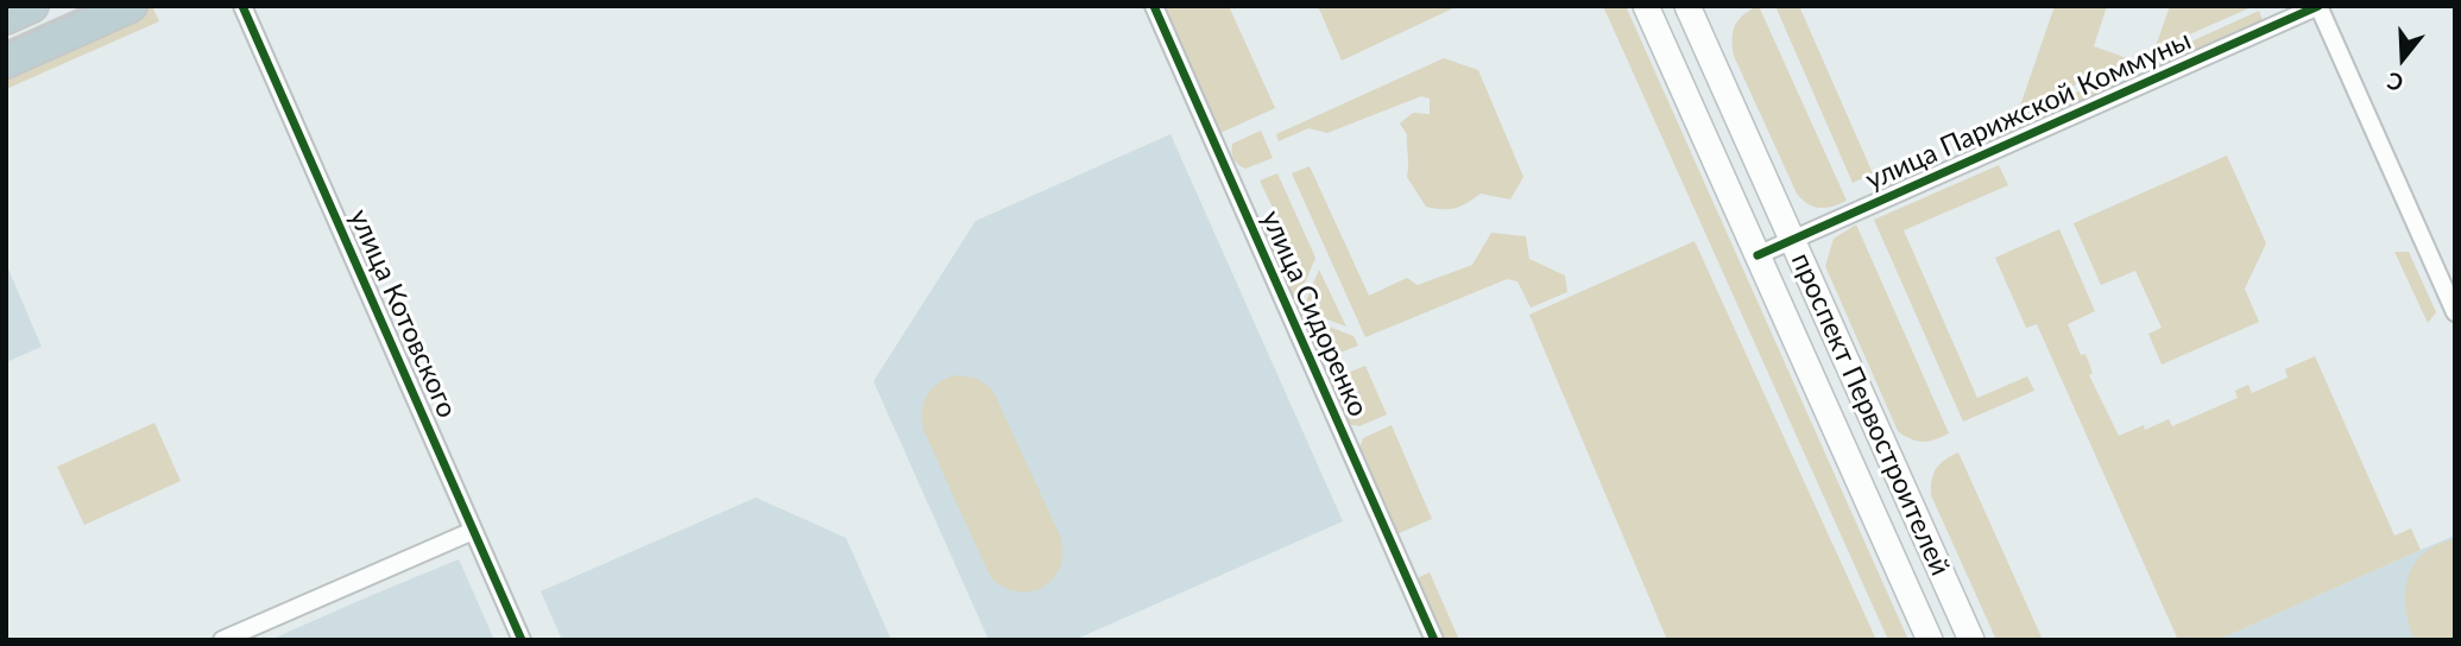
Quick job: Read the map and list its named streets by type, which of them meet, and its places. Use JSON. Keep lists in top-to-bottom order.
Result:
{
  "streets": {
    "main road": ["проспект Первостроителей"],
    "street": ["улица Парижской Коммуны", "улица Котовского", "улица Сидоренко"]
  },
  "crossings": [
    ["улица Парижской Коммуны", "проспект Первостроителей"]
  ],
  "north": "bottom"
}
